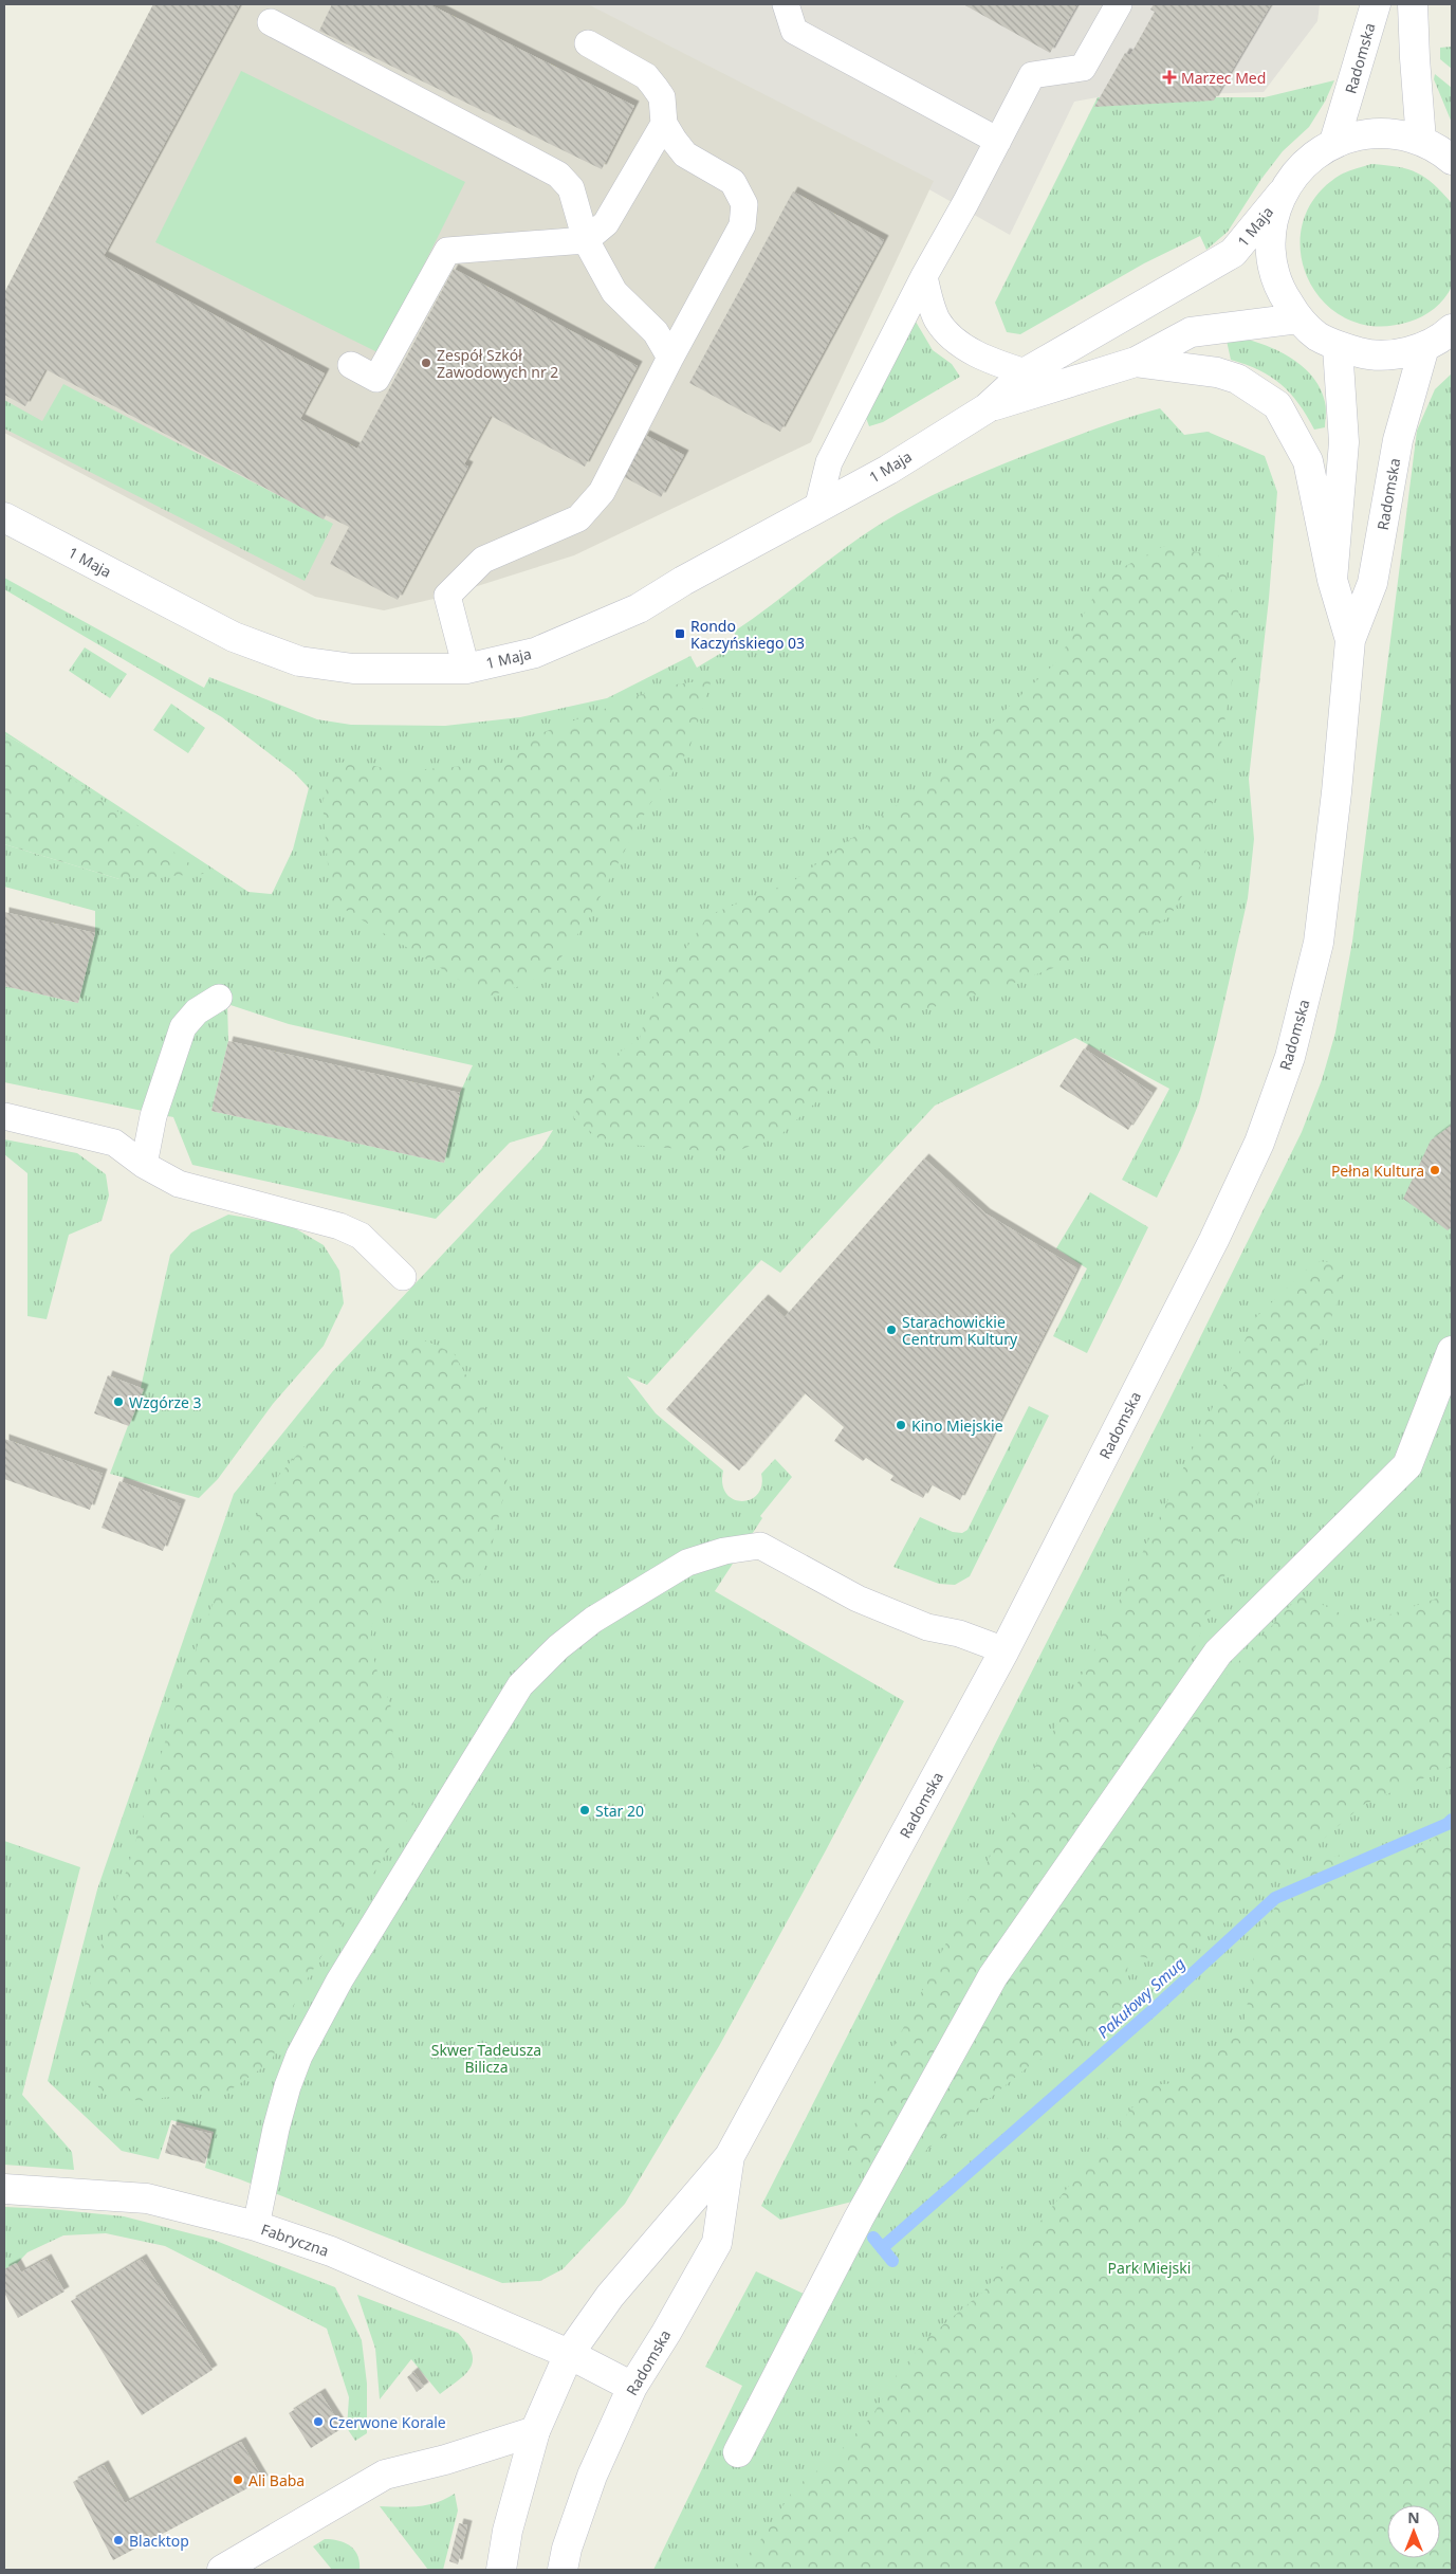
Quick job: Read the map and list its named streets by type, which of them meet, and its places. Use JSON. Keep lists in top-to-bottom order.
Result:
{
  "streets": {
    "street": ["Radomska", "1 Maja", "Fabryczna"]
  },
  "crossings": [
    ["Radomska", "Fabryczna"]
  ],
  "water": ["Pakułowy Smug"],
  "parks": ["Skwer Tadeusza Bilicza", "Park Miejski"],
  "places": {
    "health": ["Marzec Med"],
    "other": [
      "Zespół Szkół Zawodowych nr 2",
      "Pełna Kultura",
      "Starachowickie Centrum Kultury",
      "Wzgórze 3",
      "Kino Miejskie",
      "Star 20",
      "Czerwone Korale",
      "Ali Baba",
      "Blacktop"
    ],
    "transit": ["Rondo Kaczyńskiego 03"]
  },
  "north": "top"
}
